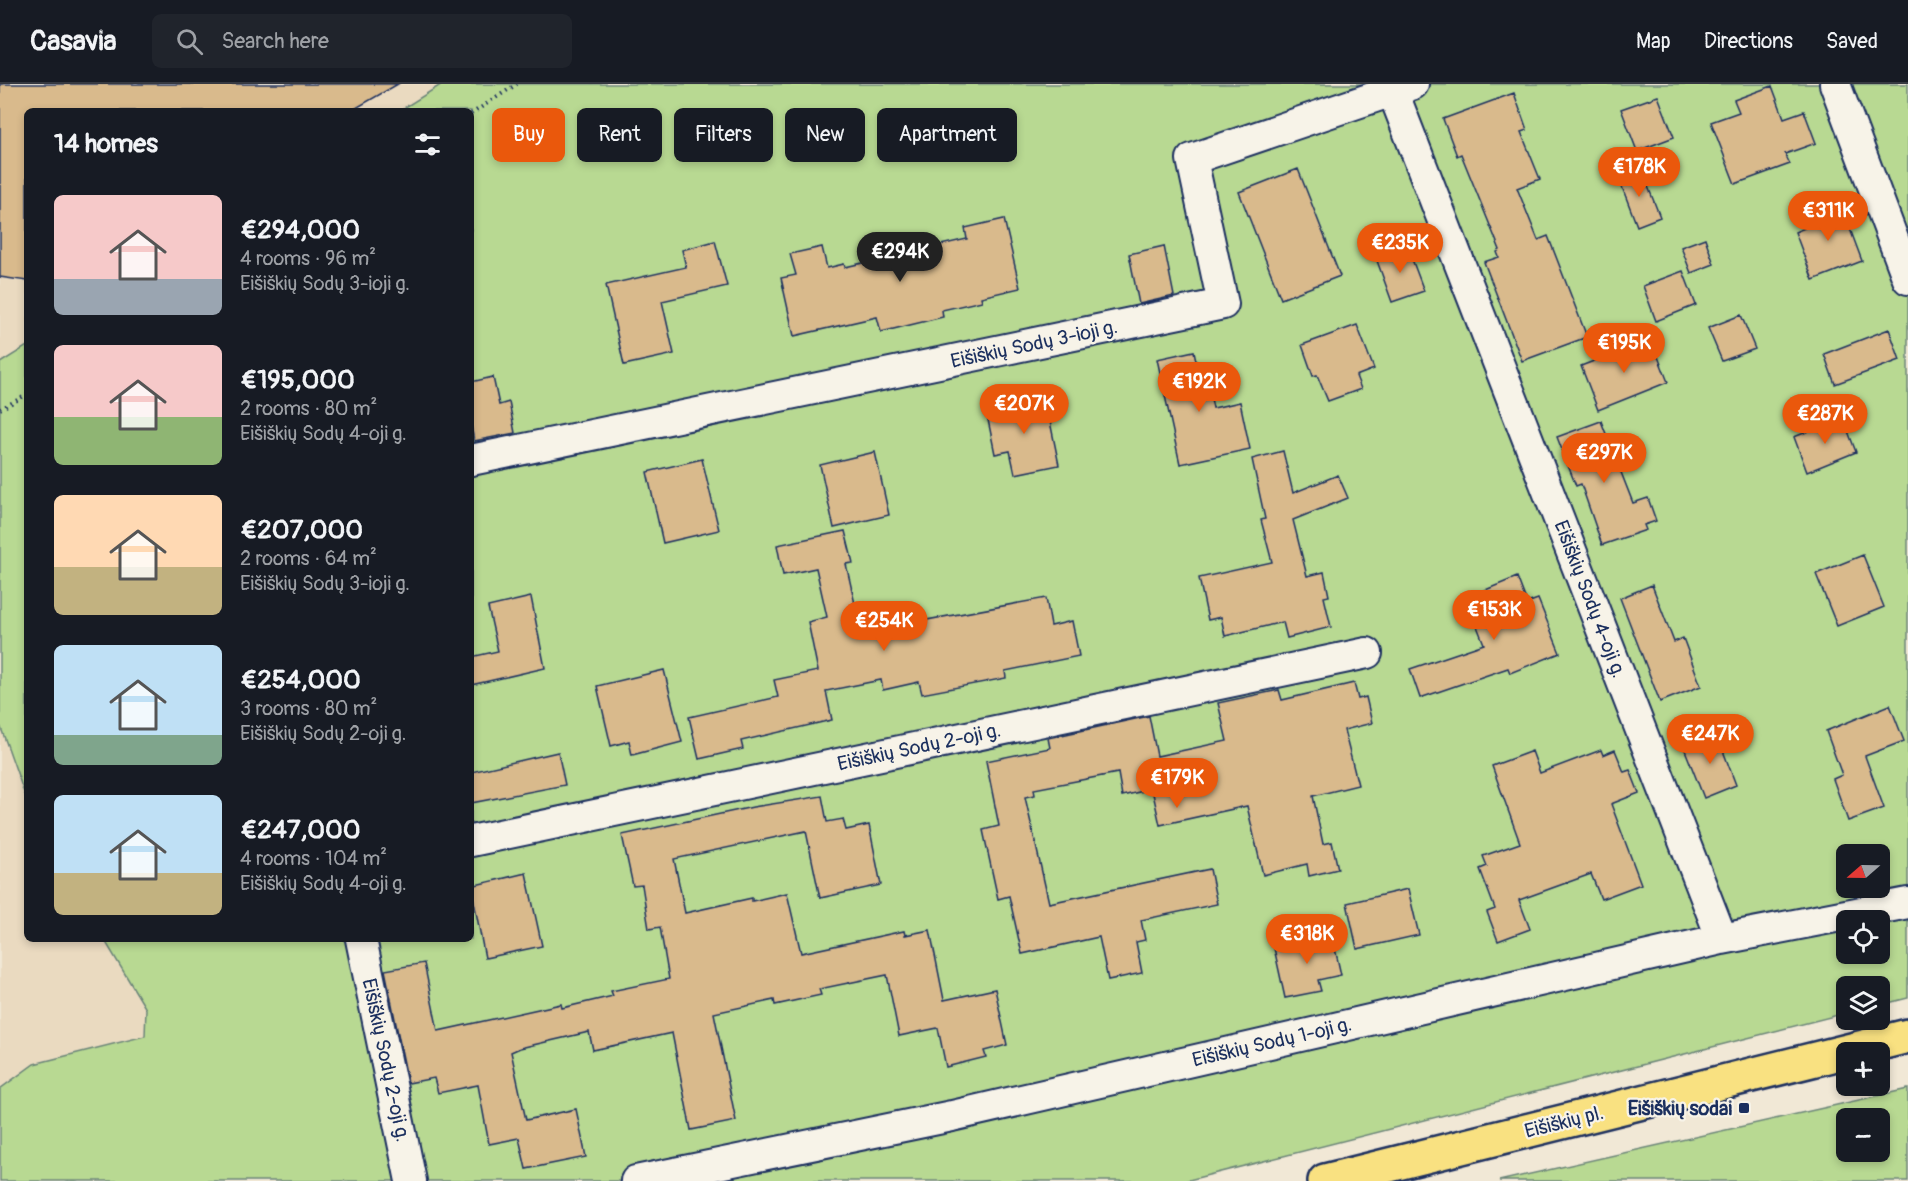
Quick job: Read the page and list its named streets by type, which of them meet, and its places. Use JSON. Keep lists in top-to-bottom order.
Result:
{
  "streets": {
    "main road": ["Eišiškių pl."],
    "street": [
      "Eišiškių Sodų 3-ioji g.",
      "Eišiškių Sodų 4-oji g.",
      "Eišiškių Sodų 2-oji g.",
      "Eišiškių Sodų 1-oji g."
    ]
  },
  "crossings": [
    ["Eišiškių Sodų 3-ioji g.", "Eišiškių Sodų 4-oji g."],
    ["Eišiškių Sodų 4-oji g.", "Eišiškių Sodų 1-oji g."]
  ],
  "places": {
    "transit": ["Eišiškių sodai"]
  },
  "north": "left",
  "page": {
    "header": "Casavia",
    "search": "Search here",
    "nav": ["Map", "Directions", "Saved"],
    "chip": [
      "Buy",
      "Rent",
      "Filters",
      "New",
      "Apartment"
    ],
    "heading": "14 homes",
    "price": [
      "€178K",
      "€311K",
      "€235K",
      "€294K",
      "€195K",
      "€192K",
      "€207K",
      "€287K",
      "€297K",
      "€153K",
      "€254K",
      "€247K",
      "€179K",
      "€318K"
    ],
    "list": [
      {
        "name": "€294,000",
        "note": "4 rooms · 96 m² · Eišiškių Sodų 3-ioji g."
      },
      {
        "name": "€195,000",
        "note": "2 rooms · 80 m² · Eišiškių Sodų 4-oji g."
      },
      {
        "name": "€207,000",
        "note": "2 rooms · 64 m² · Eišiškių Sodų 3-ioji g."
      },
      {
        "name": "€254,000",
        "note": "3 rooms · 80 m² · Eišiškių Sodų 2-oji g."
      },
      {
        "name": "€247,000",
        "note": "4 rooms · 104 m² · Eišiškių Sodų 4-oji g."
      }
    ],
    "map_buttons": ["+", "−"]
  }
}
